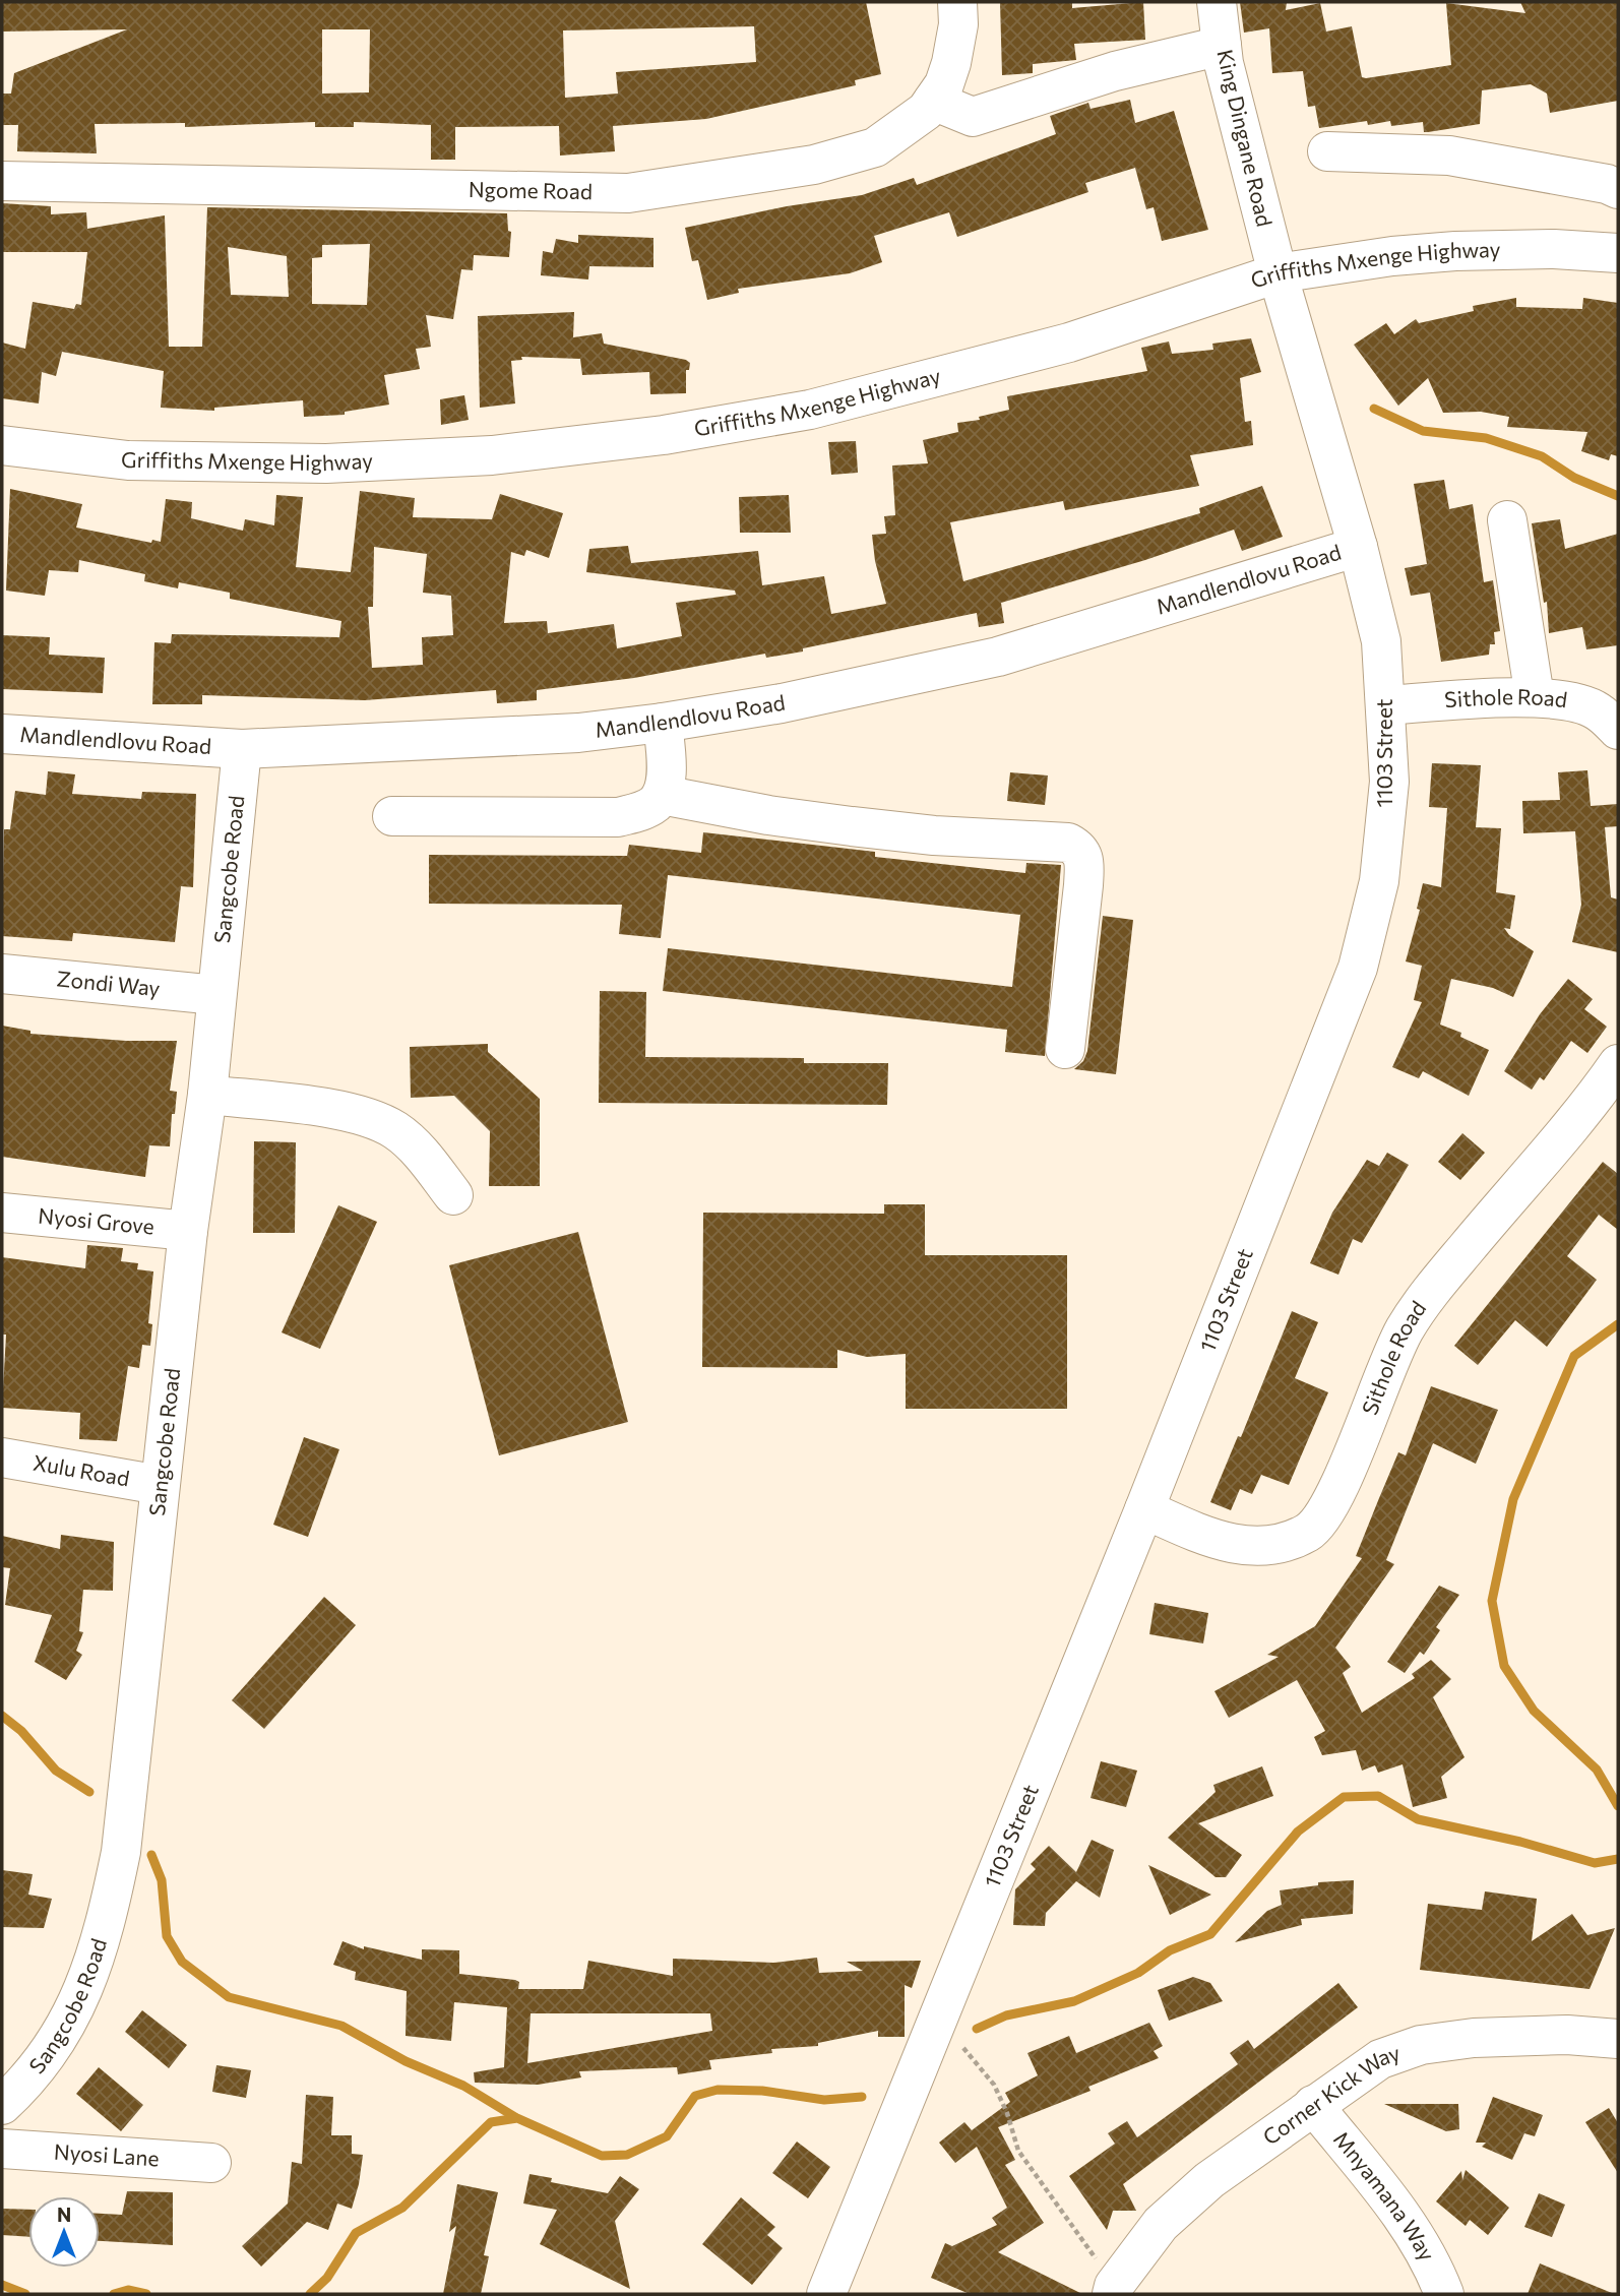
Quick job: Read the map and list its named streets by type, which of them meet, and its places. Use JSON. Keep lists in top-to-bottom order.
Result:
{
  "streets": {
    "street": [
      "King Dingane Road",
      "Ngome Road",
      "Griffiths Mxenge Highway",
      "Mandlendlovu Road",
      "Sithole Road",
      "1103 Street",
      "Sangcobe Road",
      "Zondi Way",
      "Nyosi Grove",
      "Xulu Road",
      "Corner Kick Way",
      "Nyosi Lane",
      "Mnyamana Way"
    ]
  },
  "crossings": [
    ["King Dingane Road", "Griffiths Mxenge Highway"],
    ["King Dingane Road", "1103 Street"],
    ["Griffiths Mxenge Highway", "1103 Street"],
    ["Mandlendlovu Road", "1103 Street"],
    ["Mandlendlovu Road", "Sangcobe Road"],
    ["Sithole Road", "1103 Street"],
    ["Sangcobe Road", "Zondi Way"],
    ["Sangcobe Road", "Nyosi Grove"],
    ["Sangcobe Road", "Xulu Road"],
    ["Corner Kick Way", "Mnyamana Way"]
  ],
  "north": "top"
}
